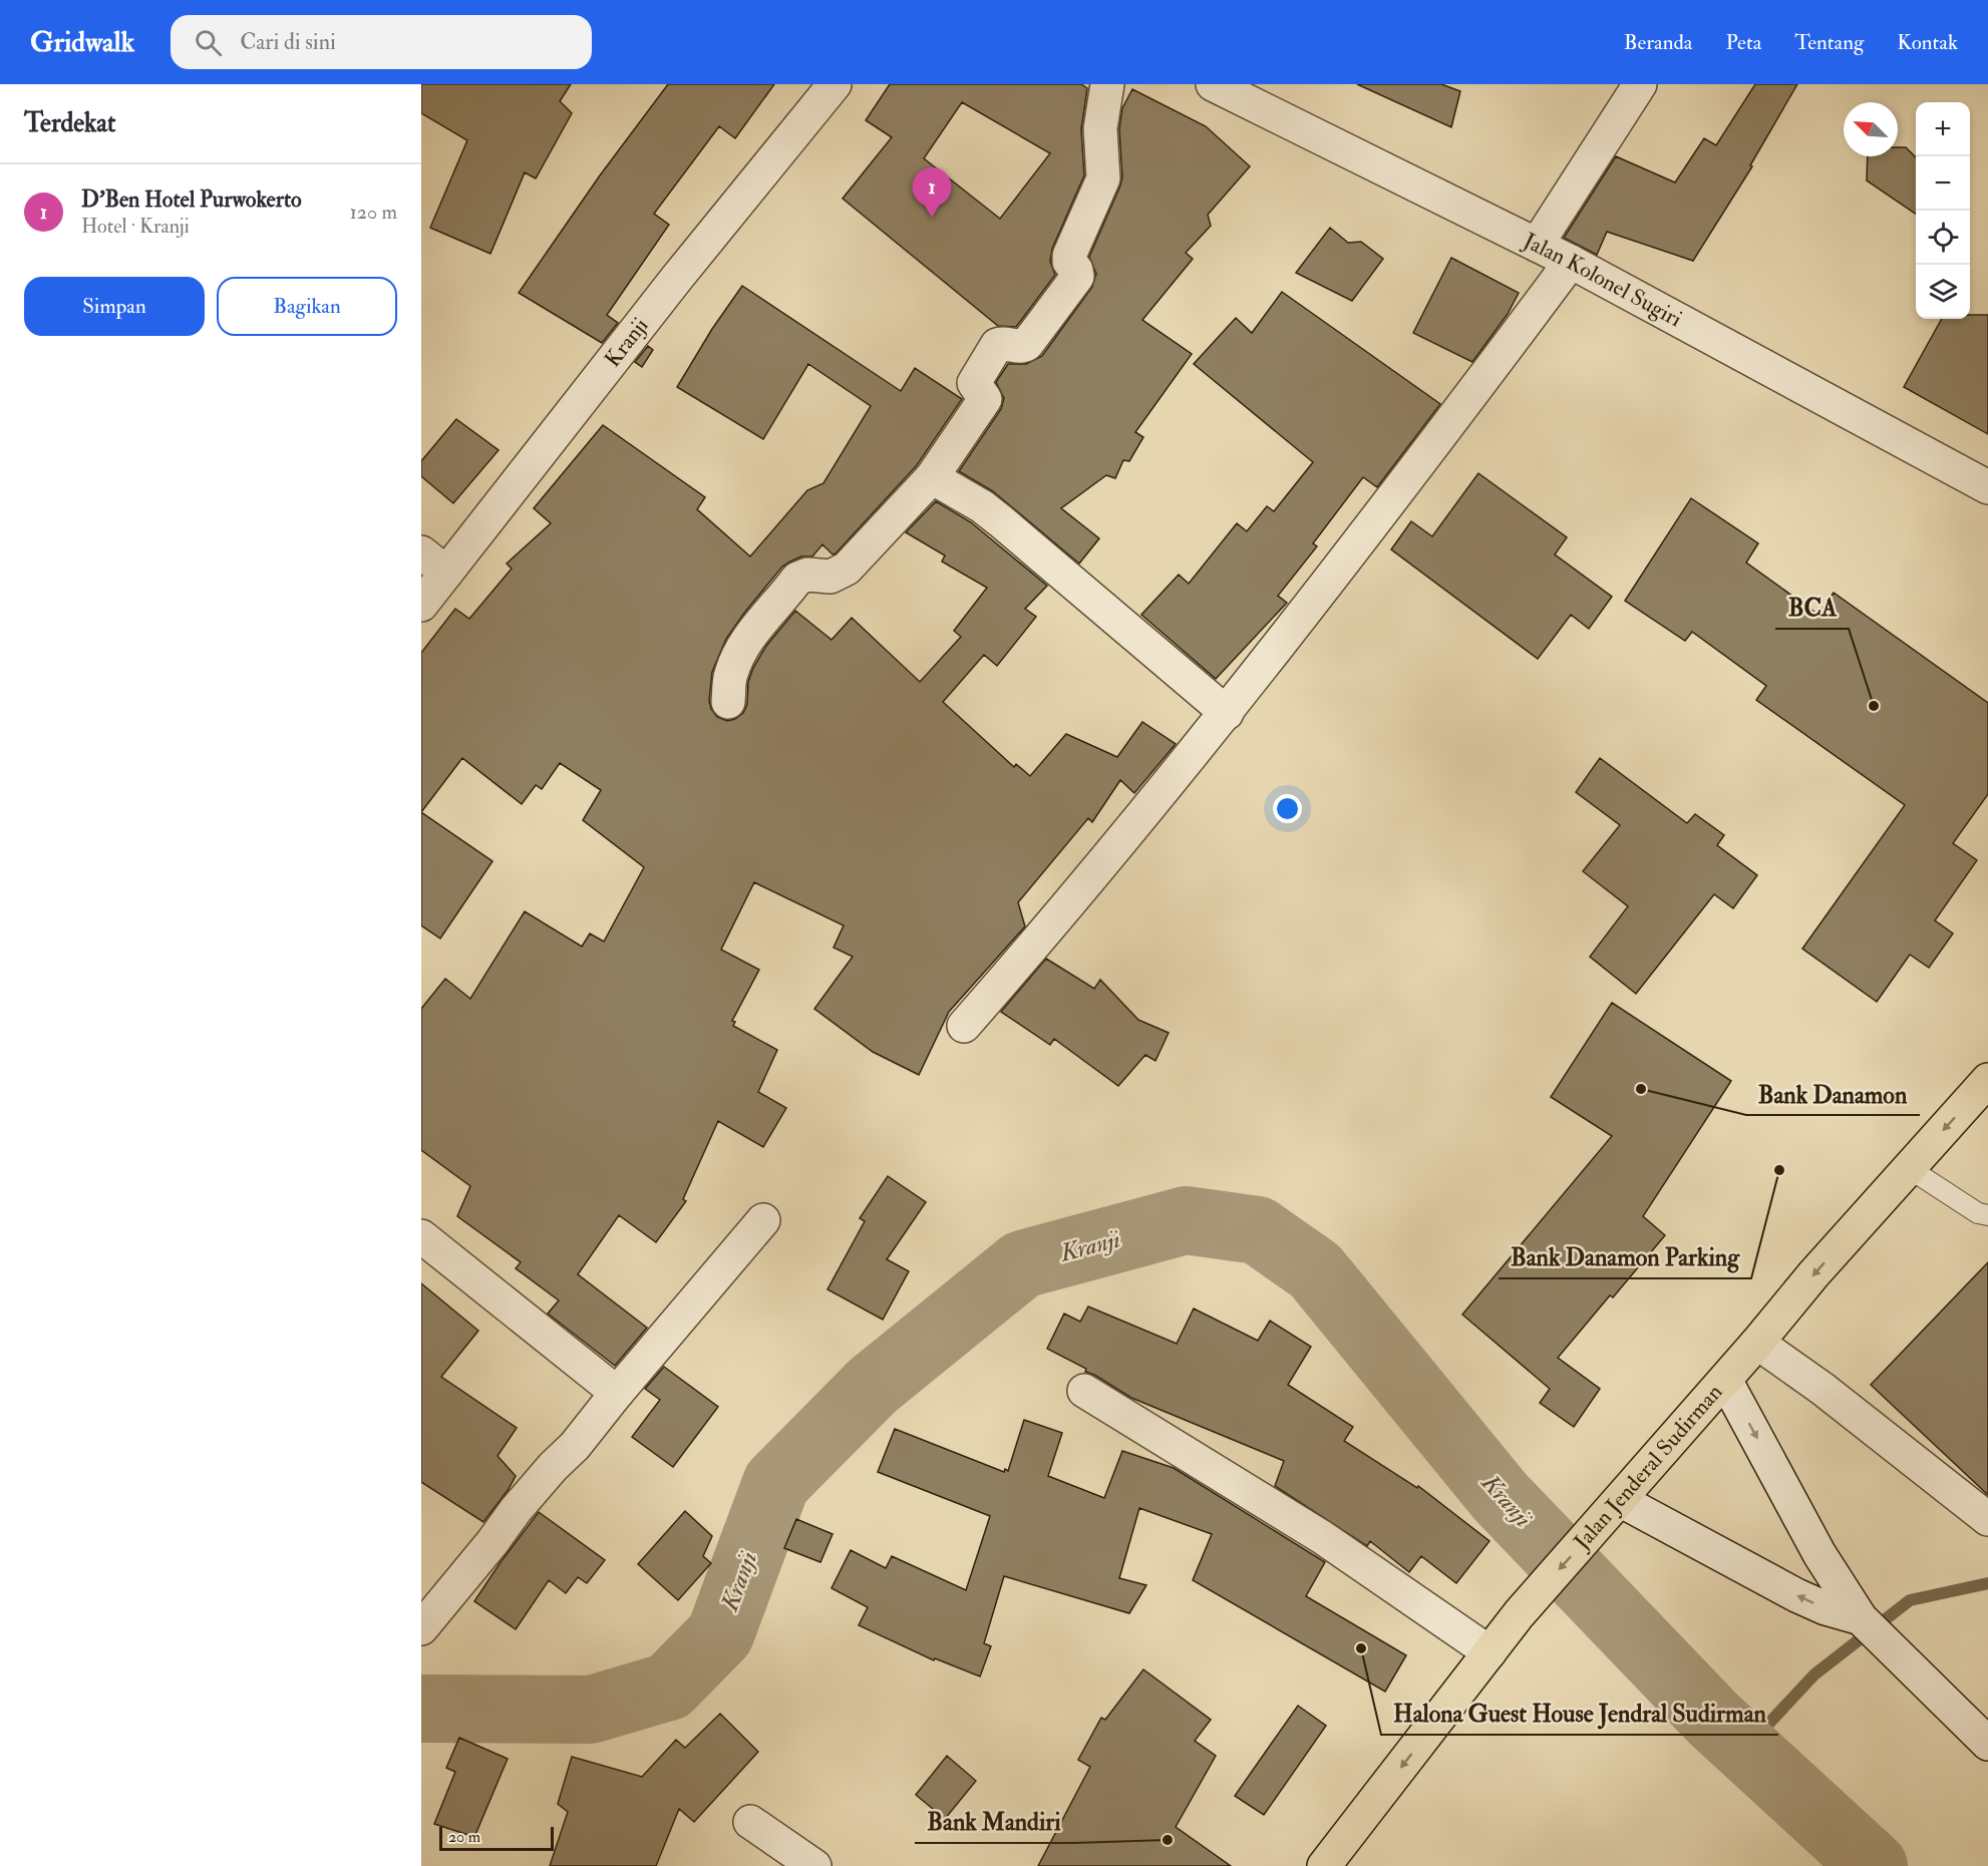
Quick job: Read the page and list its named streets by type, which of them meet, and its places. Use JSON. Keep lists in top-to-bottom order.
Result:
{
  "streets": {
    "main road": ["Jalan Jenderal Sudirman"],
    "street": ["Jalan Kolonel Sugiri", "Kranji"]
  },
  "one_way": ["Jalan Jenderal Sudirman"],
  "water": ["Kranji"],
  "places": [
    "BCA",
    "Bank Danamon",
    "Bank Danamon Parking",
    "Halona Guest House Jendral Sudirman",
    "Bank Mandiri"
  ],
  "scale_bar": "20 m",
  "north": "top left",
  "page": {
    "header": "Gridwalk",
    "search": "Cari di sini",
    "nav": [
      "Beranda",
      "Peta",
      "Tentang",
      "Kontak"
    ],
    "heading": "Terdekat",
    "map_buttons": ["+", "−"],
    "list": [
      {
        "mark": "1",
        "name": "D'Ben Hotel Purwokerto",
        "note": "Hotel · Kranji",
        "value": "120 m"
      }
    ],
    "pins": "1",
    "buttons": ["Simpan", "Bagikan"],
    "scale": "20 m"
  }
}
